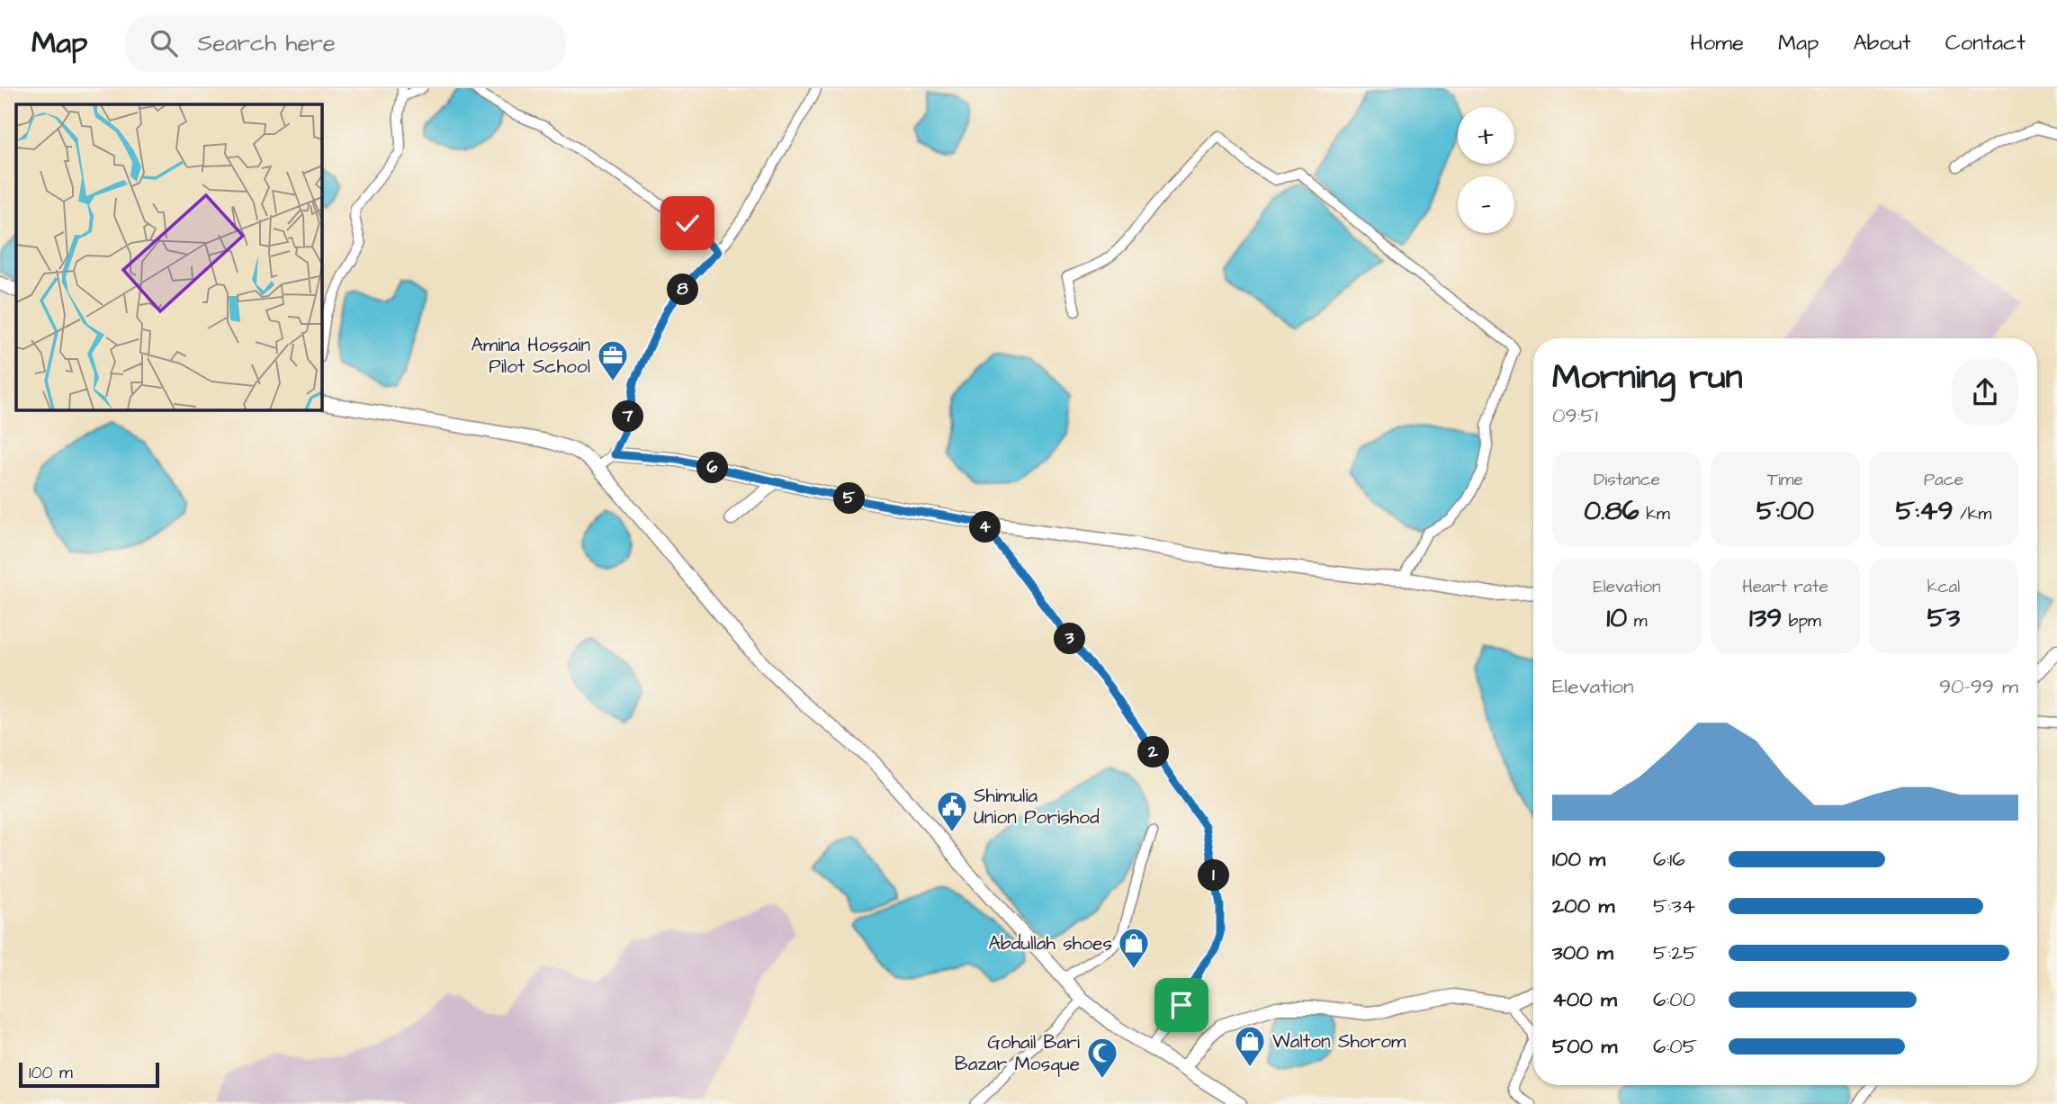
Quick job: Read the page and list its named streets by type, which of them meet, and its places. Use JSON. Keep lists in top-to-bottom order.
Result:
{
  "places": {
    "office": ["Amina Hossain Pilot School"],
    "public building": ["Shimulia Union Porishod"],
    "shop": ["Abdullah shoes", "Walton Shorom"],
    "mosque": ["Gohail Bari Bazar Mosque"]
  },
  "scale_bar": "100 m",
  "page": {
    "header": "Map",
    "search": "Search here",
    "nav": [
      "Home",
      "Map",
      "About",
      "Contact"
    ],
    "map_buttons": ["+", "−"],
    "pins": [
      "8",
      "7",
      "6",
      "5",
      "4",
      "3",
      "2",
      "1"
    ],
    "heading": ["Morning run", "09:51"],
    "stats": [
      ["Distance", "0.86 km"],
      ["Time", "5:00"],
      ["Pace", "5:49 /km"],
      ["Elevation", "10 m"],
      ["Heart rate", "139 bpm"],
      ["kcal", "53"]
    ],
    "chart": ["Elevation", "90–99 m"],
    "list": [
      {
        "name": "100 m",
        "note": "6:16"
      },
      {
        "name": "200 m",
        "note": "5:34"
      },
      {
        "name": "300 m",
        "note": "5:25"
      },
      {
        "name": "400 m",
        "note": "6:00"
      },
      {
        "name": "500 m",
        "note": "6:05"
      }
    ],
    "scale": "100 m"
  }
}
